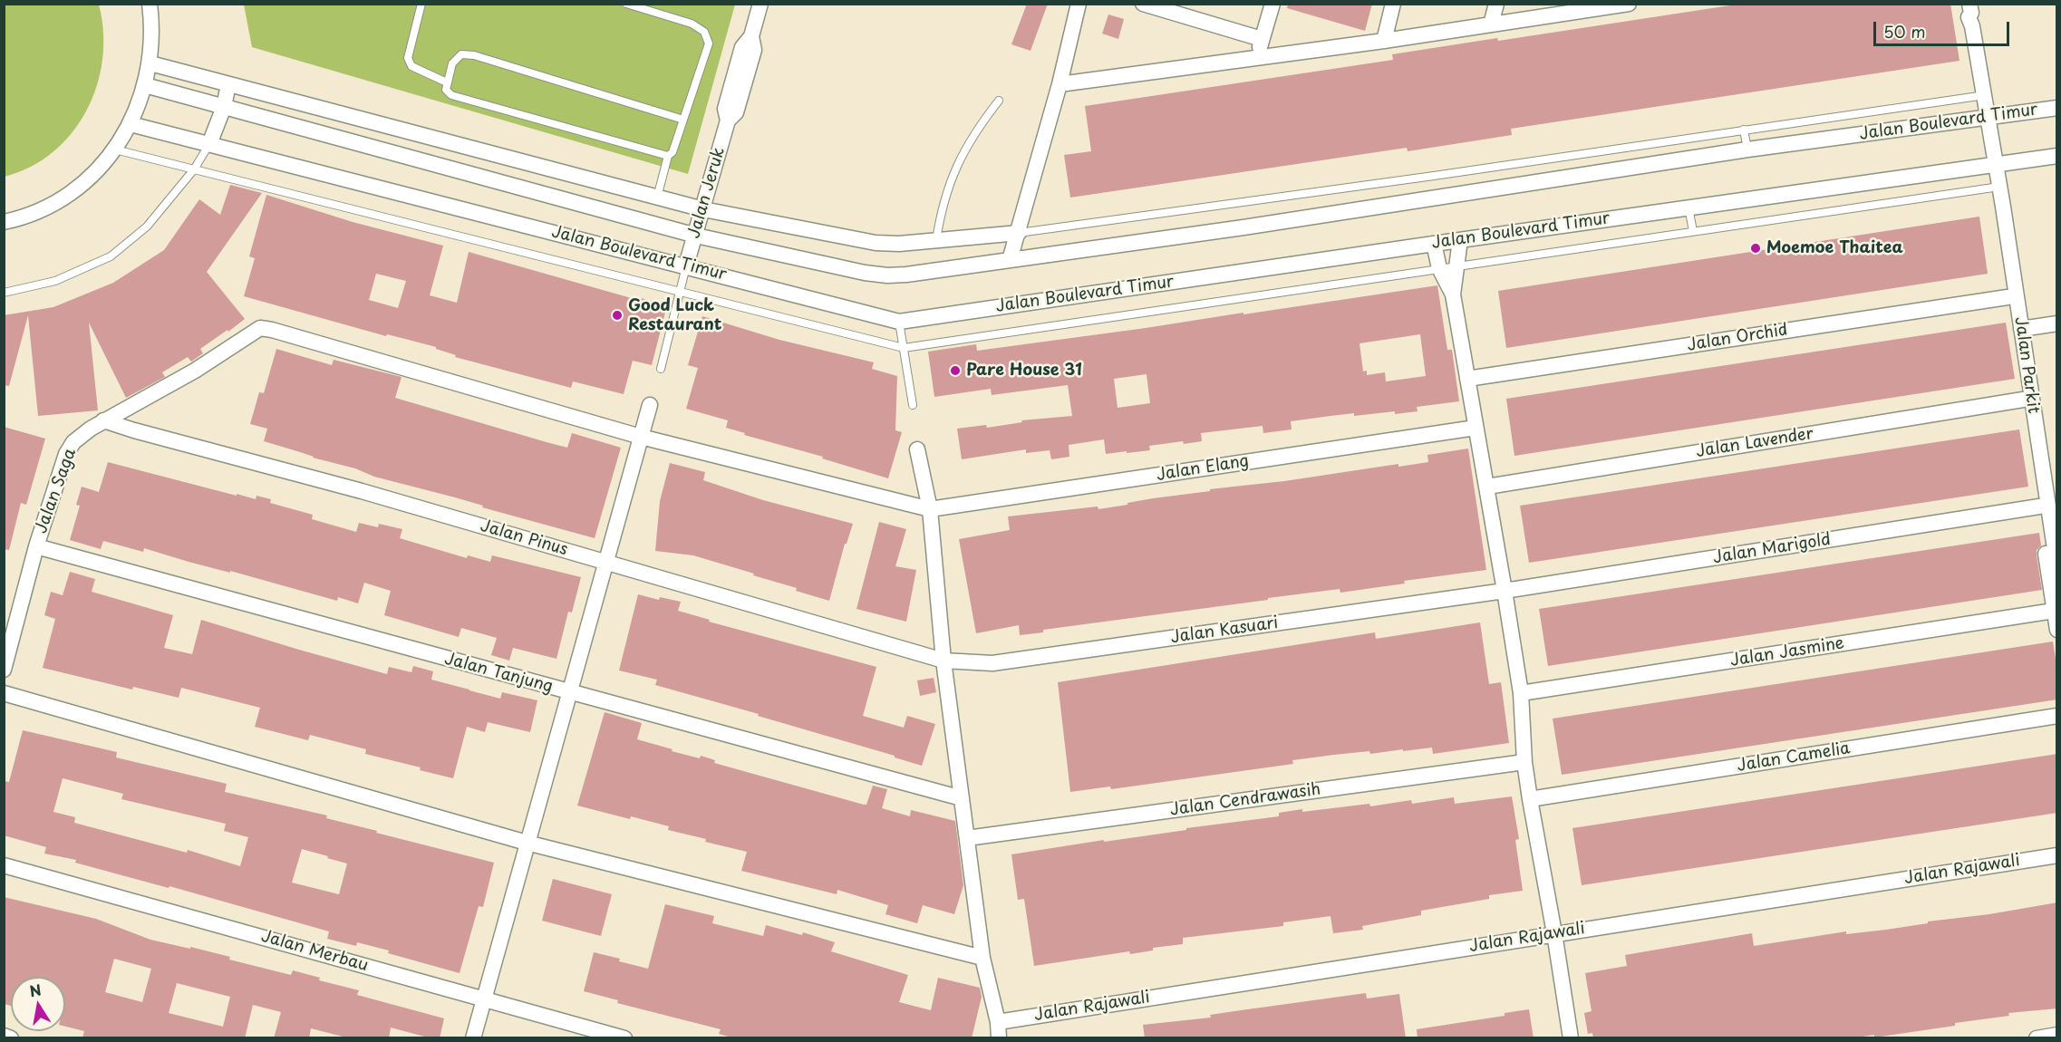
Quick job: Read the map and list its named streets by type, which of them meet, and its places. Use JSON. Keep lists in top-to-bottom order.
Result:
{
  "streets": {
    "street": [
      "Jalan Boulevard Timur",
      "Jalan Jeruk",
      "Jalan Orchid",
      "Jalan Parkit",
      "Jalan Lavender",
      "Jalan Elang",
      "Jalan Saga",
      "Jalan Pinus",
      "Jalan Marigold",
      "Jalan Kasuari",
      "Jalan Jasmine",
      "Jalan Tanjung",
      "Jalan Camelia",
      "Jalan Cendrawasih",
      "Jalan Rajawali",
      "Jalan Merbau"
    ]
  },
  "crossings": [
    ["Jalan Boulevard Timur", "Jalan Jeruk"],
    ["Jalan Boulevard Timur", "Jalan Parkit"],
    ["Jalan Saga", "Jalan Pinus"],
    ["Jalan Saga", "Jalan Tanjung"],
    ["Jalan Pinus", "Jalan Kasuari"],
    ["Jalan Marigold", "Jalan Kasuari"]
  ],
  "places": ["Moemoe Thaitea", "Good Luck Restaurant", "Pare House 31"],
  "scale_bar": "50 m",
  "north": "top"
}
